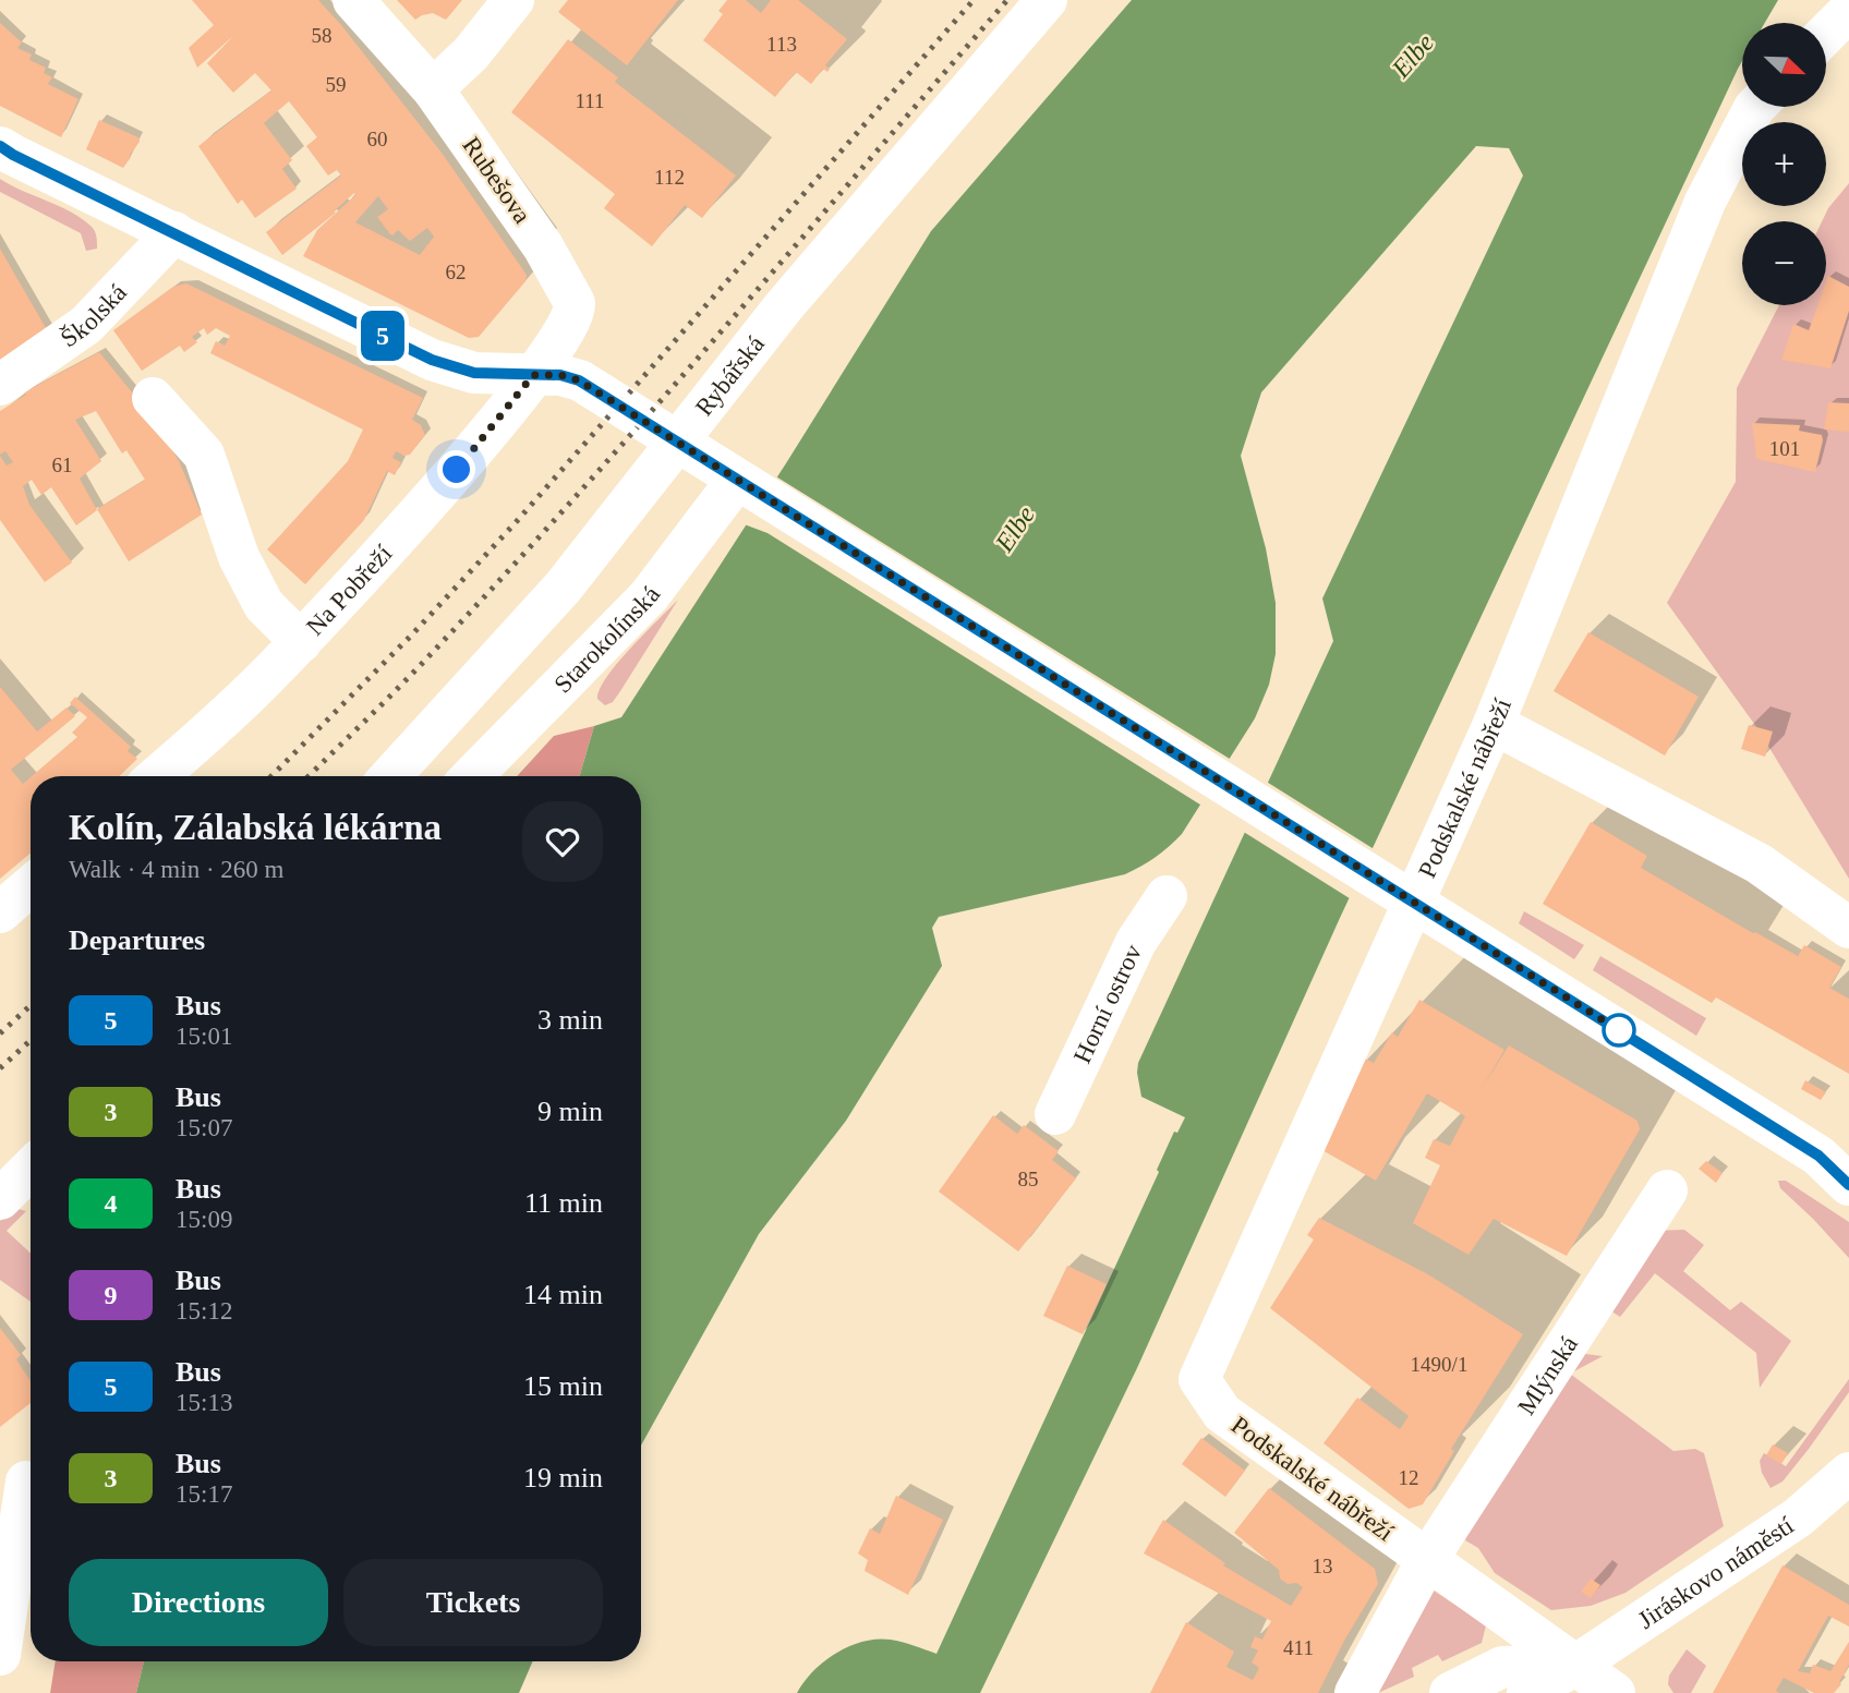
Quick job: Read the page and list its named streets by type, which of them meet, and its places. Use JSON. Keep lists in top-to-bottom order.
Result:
{
  "streets": {
    "street": [
      "Rubešova",
      "Školská",
      "Rybářská",
      "Na Pobřeží",
      "Starokolínská",
      "Podskalské nábřeží",
      "Horní ostrov",
      "Mlýnská",
      "Jiráskovo náměstí"
    ]
  },
  "crossings": [
    ["Rubešova", "Na Pobřeží"],
    ["Podskalské nábřeží", "Mlýnská"]
  ],
  "water": ["Elbe"],
  "lines": ["bus line 5"],
  "house_numbers": [
    "58",
    "113",
    "59",
    "111",
    "60",
    "112",
    "62",
    "101",
    "61",
    "85",
    "1490/1",
    "12",
    "13",
    "411"
  ],
  "north": "bottom right",
  "page": {
    "on_map": "5",
    "map_buttons": ["+", "−"],
    "heading": [
      ["Kolín, Zálabská lékárna", "Walk · 4 min · 260 m"],
      "Departures"
    ],
    "list": [
      {
        "mark": "5",
        "name": "Bus",
        "note": "15:01",
        "value": "3 min"
      },
      {
        "mark": "3",
        "name": "Bus",
        "note": "15:07",
        "value": "9 min"
      },
      {
        "mark": "4",
        "name": "Bus",
        "note": "15:09",
        "value": "11 min"
      },
      {
        "mark": "9",
        "name": "Bus",
        "note": "15:12",
        "value": "14 min"
      },
      {
        "mark": "5",
        "name": "Bus",
        "note": "15:13",
        "value": "15 min"
      },
      {
        "mark": "3",
        "name": "Bus",
        "note": "15:17",
        "value": "19 min"
      }
    ],
    "buttons": ["Directions", "Tickets"]
  }
}
